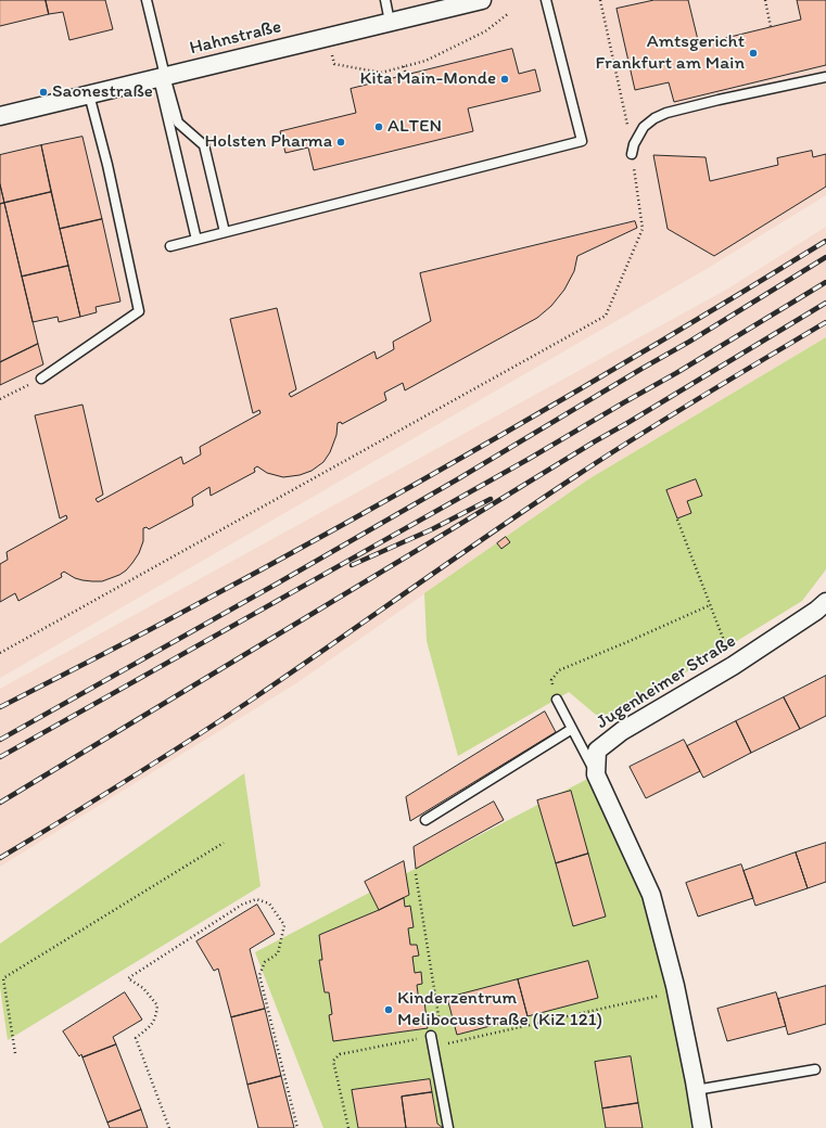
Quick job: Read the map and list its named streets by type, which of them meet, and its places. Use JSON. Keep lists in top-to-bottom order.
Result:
{
  "streets": {
    "street": ["Hahnstraße", "Jugenheimer Straße"]
  },
  "places": [
    "Amtsgericht Frankfurt am Main",
    "Kita Main-Monde",
    "Saonestraße",
    "ALTEN",
    "Holsten Pharma",
    "Kinderzentrum Melibocusstraße (KiZ 121)"
  ]
}
